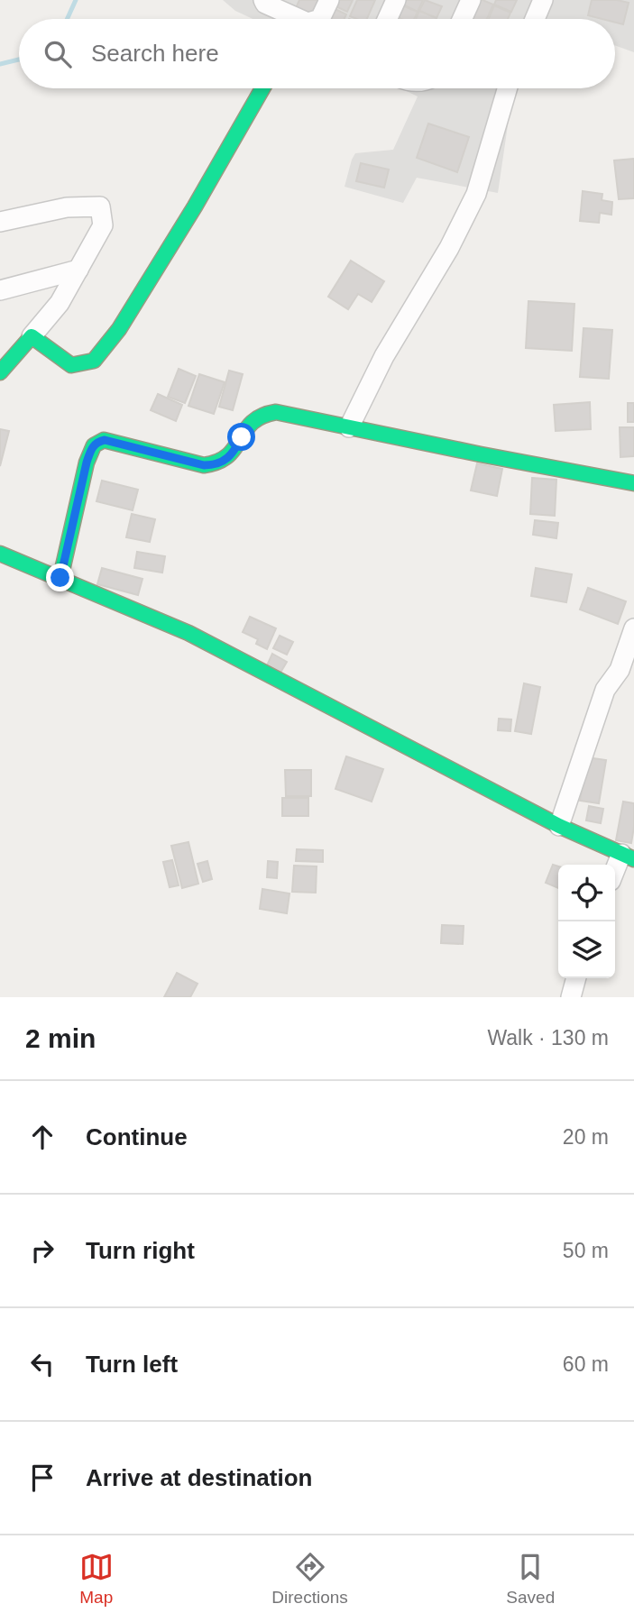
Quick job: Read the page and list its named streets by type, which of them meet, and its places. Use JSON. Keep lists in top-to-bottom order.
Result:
{
  "page": {
    "search": "Search here",
    "heading": ["2 min", "Walk · 130 m"],
    "list": [
      ["Continue", "20 m"],
      ["Turn right", "50 m"],
      ["Turn left", "60 m"],
      "Arrive at destination"
    ],
    "nav": ["Map", "Directions", "Saved"]
  }
}
